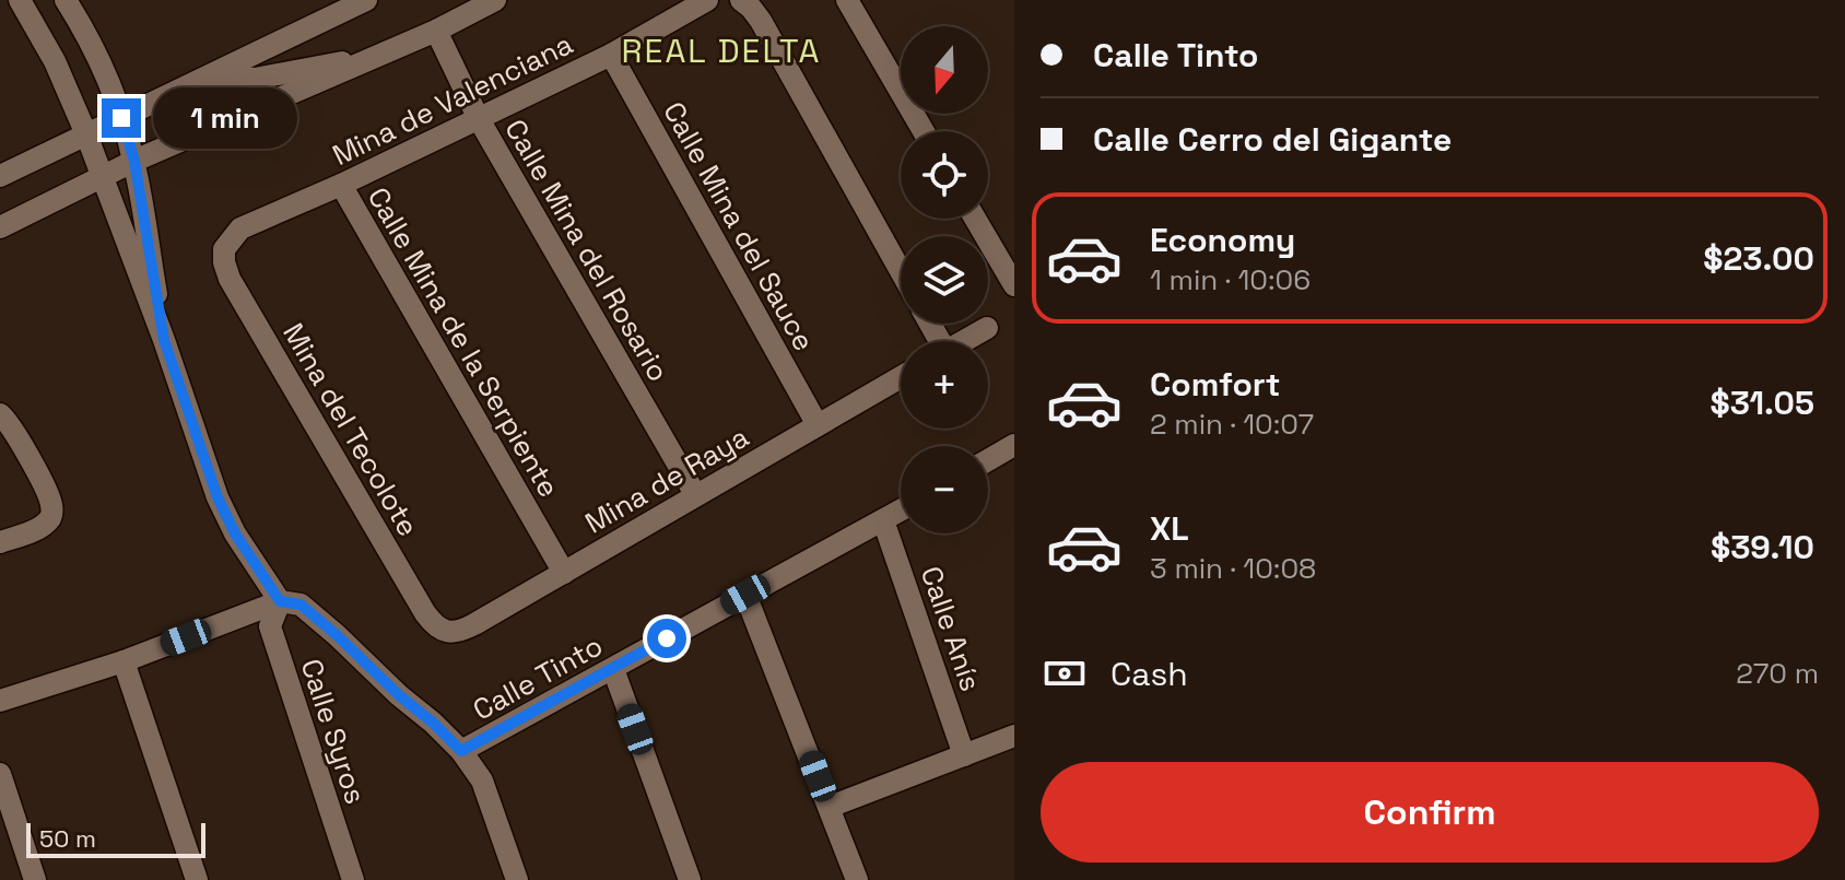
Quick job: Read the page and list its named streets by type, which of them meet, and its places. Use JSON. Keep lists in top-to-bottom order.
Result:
{
  "streets": {
    "street": [
      "Mina de Valenciana",
      "Calle Mina del Sauce",
      "Calle Mina del Rosario",
      "Calle Mina de la Serpiente",
      "Mina del Tecolote",
      "Mina de Raya",
      "Calle Anís",
      "Calle Tinto",
      "Calle Syros"
    ]
  },
  "crossings": [
    ["Mina de Valenciana", "Calle Mina del Sauce"],
    ["Mina de Valenciana", "Calle Mina del Rosario"],
    ["Mina de Valenciana", "Calle Mina de la Serpiente"],
    ["Mina de Valenciana", "Mina del Tecolote"],
    ["Calle Mina del Sauce", "Mina de Raya"],
    ["Calle Mina del Rosario", "Mina de Raya"],
    ["Calle Mina de la Serpiente", "Mina de Raya"],
    ["Mina del Tecolote", "Mina de Raya"],
    ["Calle Anís", "Calle Tinto"]
  ],
  "districts": ["REAL DELTA"],
  "scale_bar": "50 m",
  "north": "bottom",
  "page": {
    "banner": ["Calle Tinto", "Calle Cerro del Gigante"],
    "map_buttons": ["+", "−"],
    "bubble": "1 min",
    "list": [
      {
        "name": "Economy",
        "note": "1 min · 10:06",
        "value": "$23.00"
      },
      {
        "name": "Comfort",
        "note": "2 min · 10:07",
        "value": "$31.05"
      },
      {
        "name": "XL",
        "note": "3 min · 10:08",
        "value": "$39.10"
      }
    ],
    "pay": ["Cash", "270 m"],
    "buttons": "Confirm",
    "scale": "50 m"
  }
}
